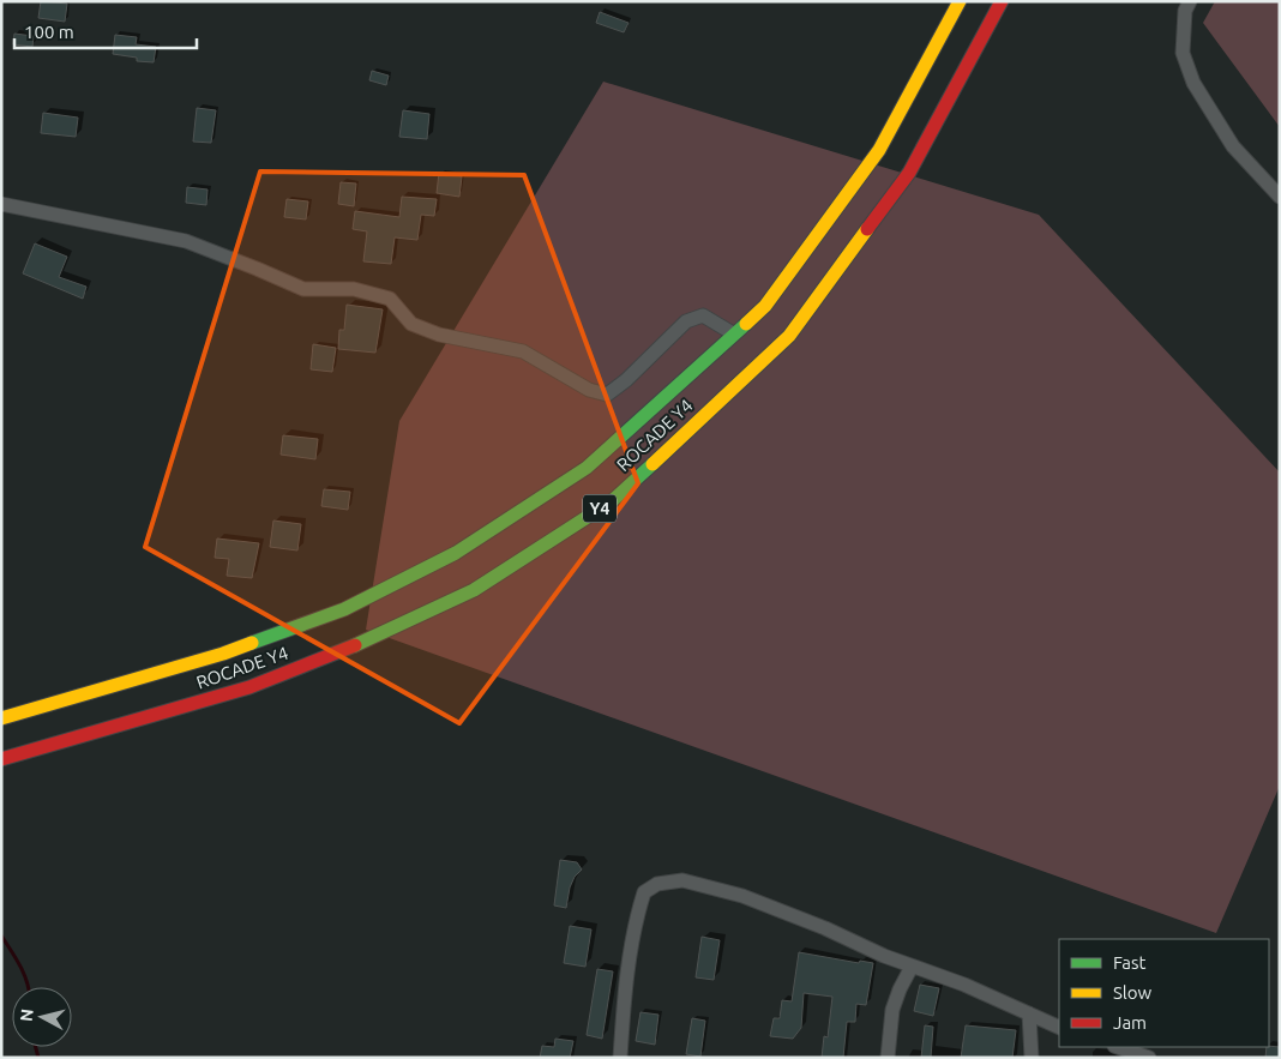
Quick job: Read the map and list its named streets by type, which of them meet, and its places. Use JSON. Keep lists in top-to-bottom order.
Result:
{
  "streets": {
    "highway": ["ROCADE Y4", "Y4"]
  },
  "legend": ["Fast", "Slow", "Jam"],
  "scale_bar": "100 m",
  "north": "left"
}
